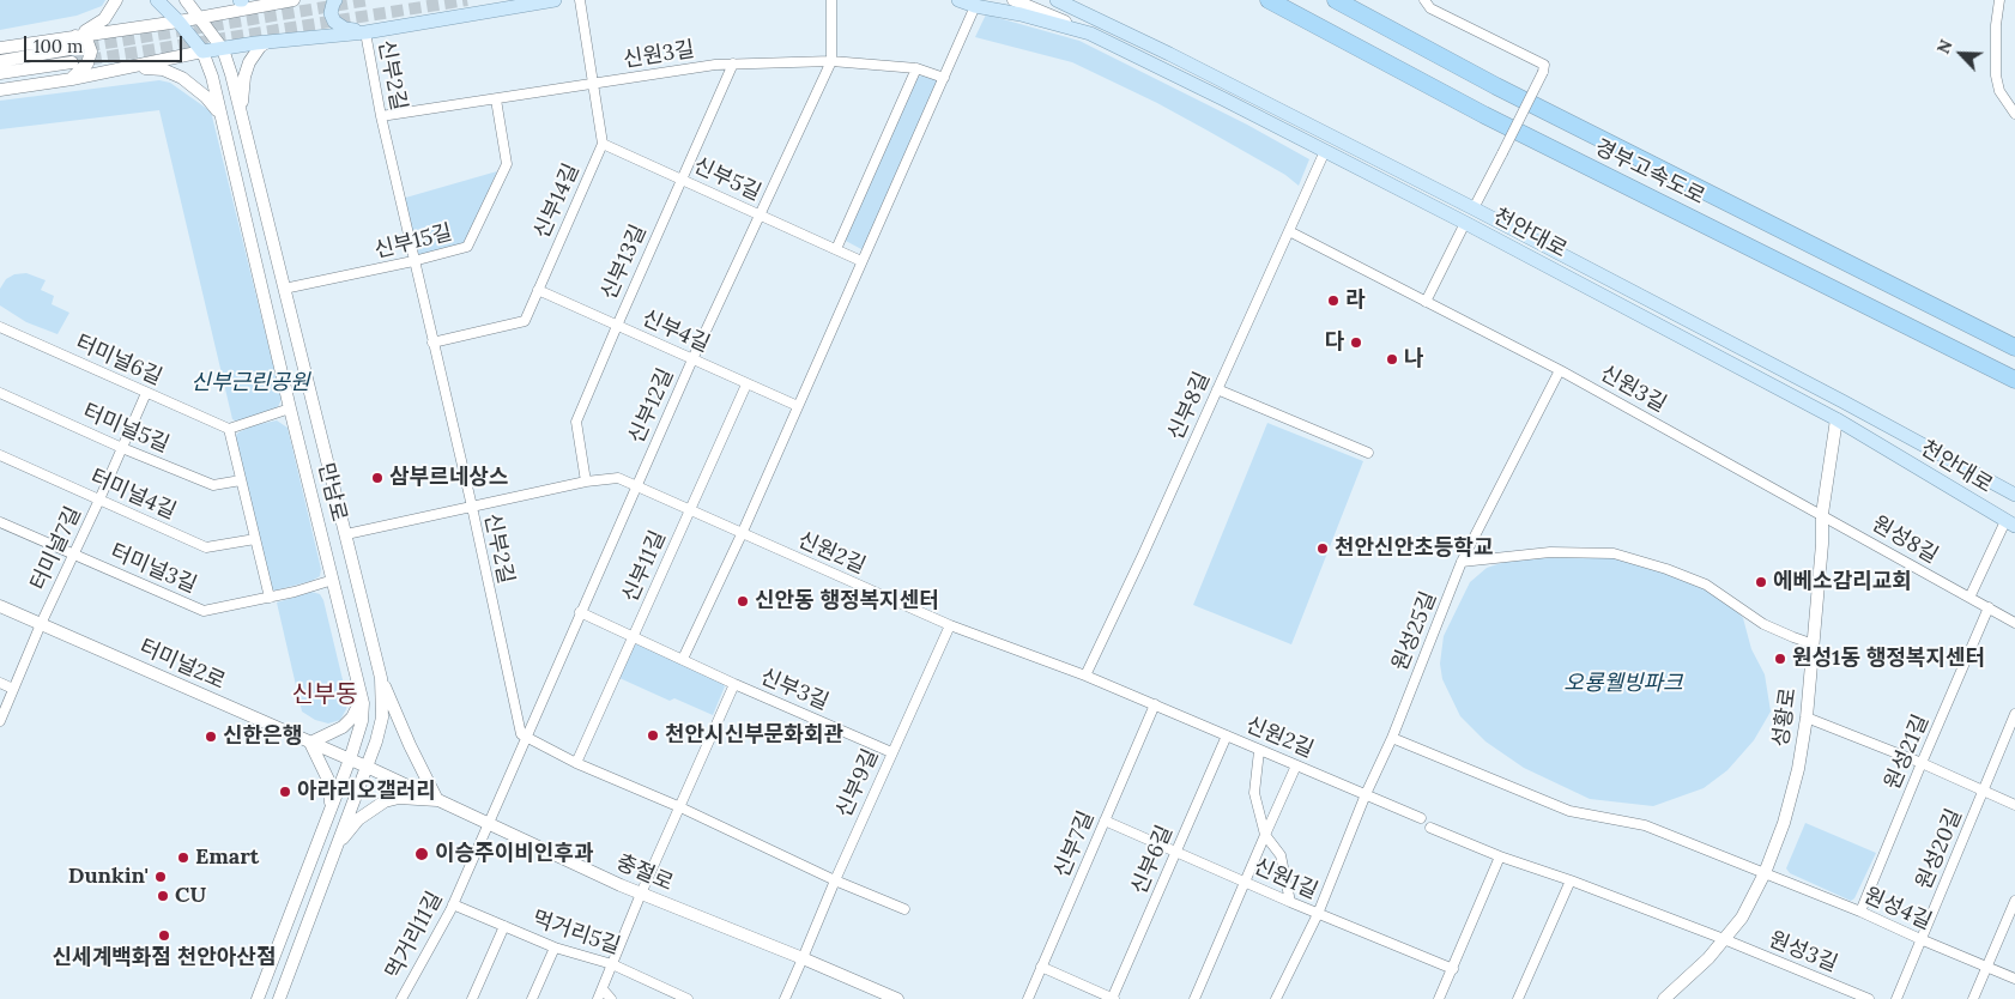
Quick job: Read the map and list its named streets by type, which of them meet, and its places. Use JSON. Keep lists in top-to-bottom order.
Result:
{
  "streets": {
    "highway": ["경부고속도로"],
    "main road": [
      "천안대로",
      "만남로",
      "터미널2로",
      "성황로",
      "충절로"
    ],
    "street": [
      "신원3길",
      "신부2길",
      "신부5길",
      "신부14길",
      "신부15길",
      "신부13길",
      "신부4길",
      "터미널6길",
      "신부12길",
      "신부8길",
      "터미널5길",
      "터미널4길",
      "원성8길",
      "터미널7길",
      "신원2길",
      "신부11길",
      "터미널3길",
      "원성25길",
      "신부3길",
      "원성21길",
      "신부9길",
      "신부7길",
      "원성20길",
      "신부6길",
      "신원1길",
      "원성4길",
      "먹거리5길",
      "먹거리11길",
      "원성3길"
    ]
  },
  "crossings": [
    ["신원3길", "신부2길"],
    ["신원3길", "신부15길"],
    ["신원3길", "신부13길"],
    ["신원3길", "신부12길"],
    ["신원3길", "신부8길"],
    ["신원3길", "원성8길"],
    ["신원3길", "원성25길"],
    ["신원3길", "성황로"],
    ["신부2길", "신부14길"],
    ["신부2길", "신부15길"],
    ["신부2길", "신부12길"],
    ["신부2길", "신원2길"],
    ["신부5길", "신부14길"],
    ["신부5길", "신부13길"],
    ["신부5길", "신부12길"],
    ["신부14길", "신부4길"],
    ["천안대로", "신부8길"],
    ["천안대로", "성황로"],
    ["신부15길", "만남로"],
    ["신부13길", "신부4길"],
    ["신부13길", "신원2길"],
    ["신부4길", "신부12길"],
    ["신부4길", "신부11길"],
    ["터미널6길", "터미널7길"],
    ["신부12길", "신원2길"],
    ["신부12길", "신부3길"],
    ["신부12길", "충절로"],
    ["신부12길", "먹거리11길"],
    ["신부8길", "신원2길"],
    ["터미널5길", "터미널7길"],
    ["만남로", "신원2길"],
    ["만남로", "터미널3길"],
    ["만남로", "터미널2로"],
    ["만남로", "충절로"],
    ["터미널4길", "터미널7길"],
    ["원성8길", "성황로"],
    ["원성8길", "원성21길"],
    ["터미널7길", "터미널3길"],
    ["터미널7길", "터미널2로"],
    ["신원2길", "신부11길"],
    ["신원2길", "원성25길"],
    ["신원2길", "신부9길"],
    ["신원2길", "신부7길"],
    ["신원2길", "신부6길"],
    ["신부11길", "신부3길"],
    ["원성25길", "신원1길"],
    ["터미널2로", "충절로"],
    ["신부3길", "신부9길"],
    ["성황로", "원성4길"],
    ["성황로", "원성3길"],
    ["원성21길", "원성4길"],
    ["신부9길", "충절로"],
    ["신부7길", "신원1길"],
    ["원성20길", "원성4길"],
    ["신부6길", "신원1길"],
    ["충절로", "먹거리11길"],
    ["먹거리5길", "먹거리11길"]
  ],
  "districts": ["신부동"],
  "parks": ["신부근린공원", "오룡웰빙파크"],
  "places": [
    "라",
    "다",
    "나",
    "삼부르네상스",
    "천안신안초등학교",
    "에베소감리교회",
    "신안동 행정복지센터",
    "원성1동 행정복지센터",
    "천안시신부문화회관",
    "신한은행",
    "아라리오갤러리",
    "이승주이비인후과",
    "Emart",
    "Dunkin'",
    "CU",
    "신세계백화점 천안아산점"
  ],
  "scale_bar": "100 m",
  "north": "top left"
}
